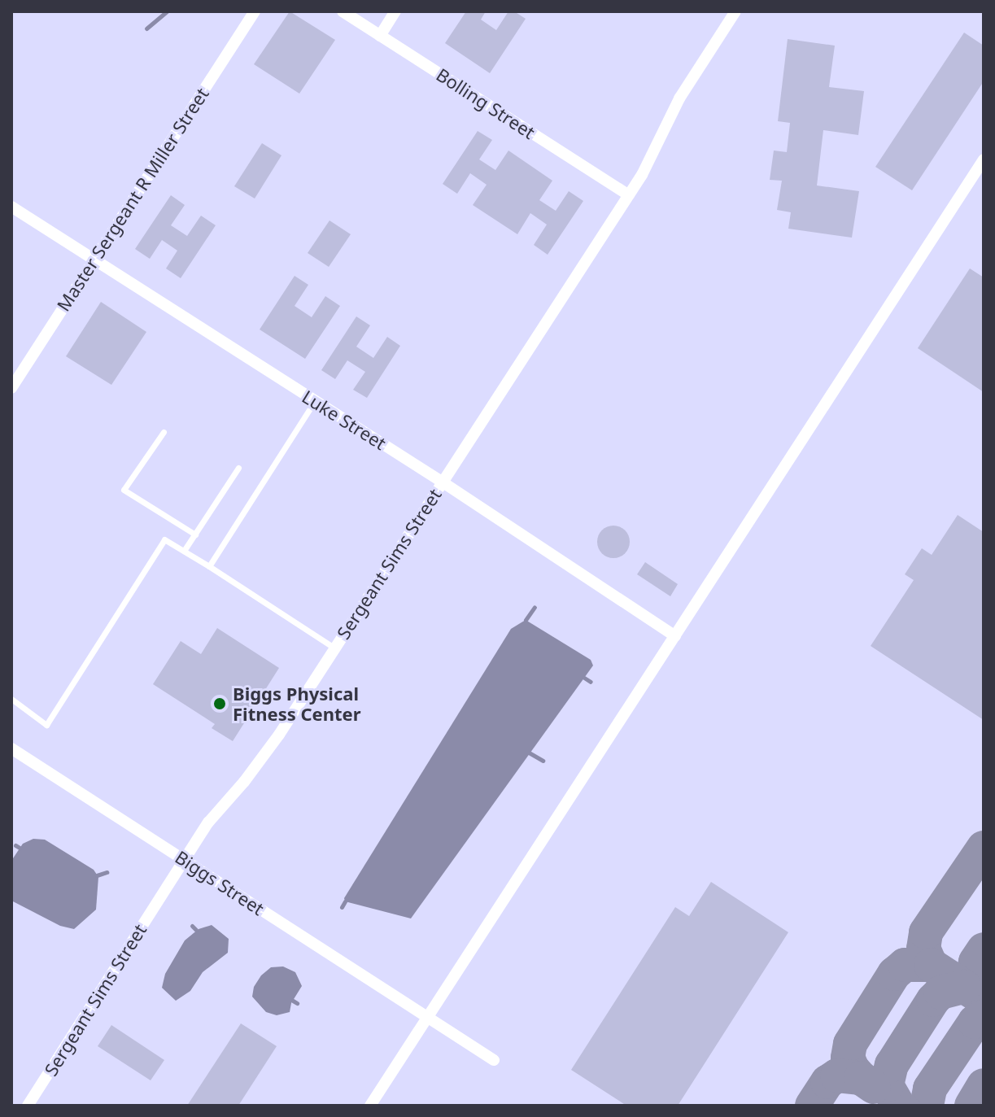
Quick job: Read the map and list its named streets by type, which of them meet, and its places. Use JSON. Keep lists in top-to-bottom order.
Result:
{
  "streets": {
    "street": [
      "Bolling Street",
      "Master Sergeant R Miller Street",
      "Luke Street",
      "Sergeant Sims Street",
      "Biggs Street"
    ]
  },
  "crossings": [
    ["Bolling Street", "Sergeant Sims Street"],
    ["Master Sergeant R Miller Street", "Luke Street"],
    ["Luke Street", "Sergeant Sims Street"],
    ["Sergeant Sims Street", "Biggs Street"]
  ],
  "places": ["Biggs Physical Fitness Center"]
}
